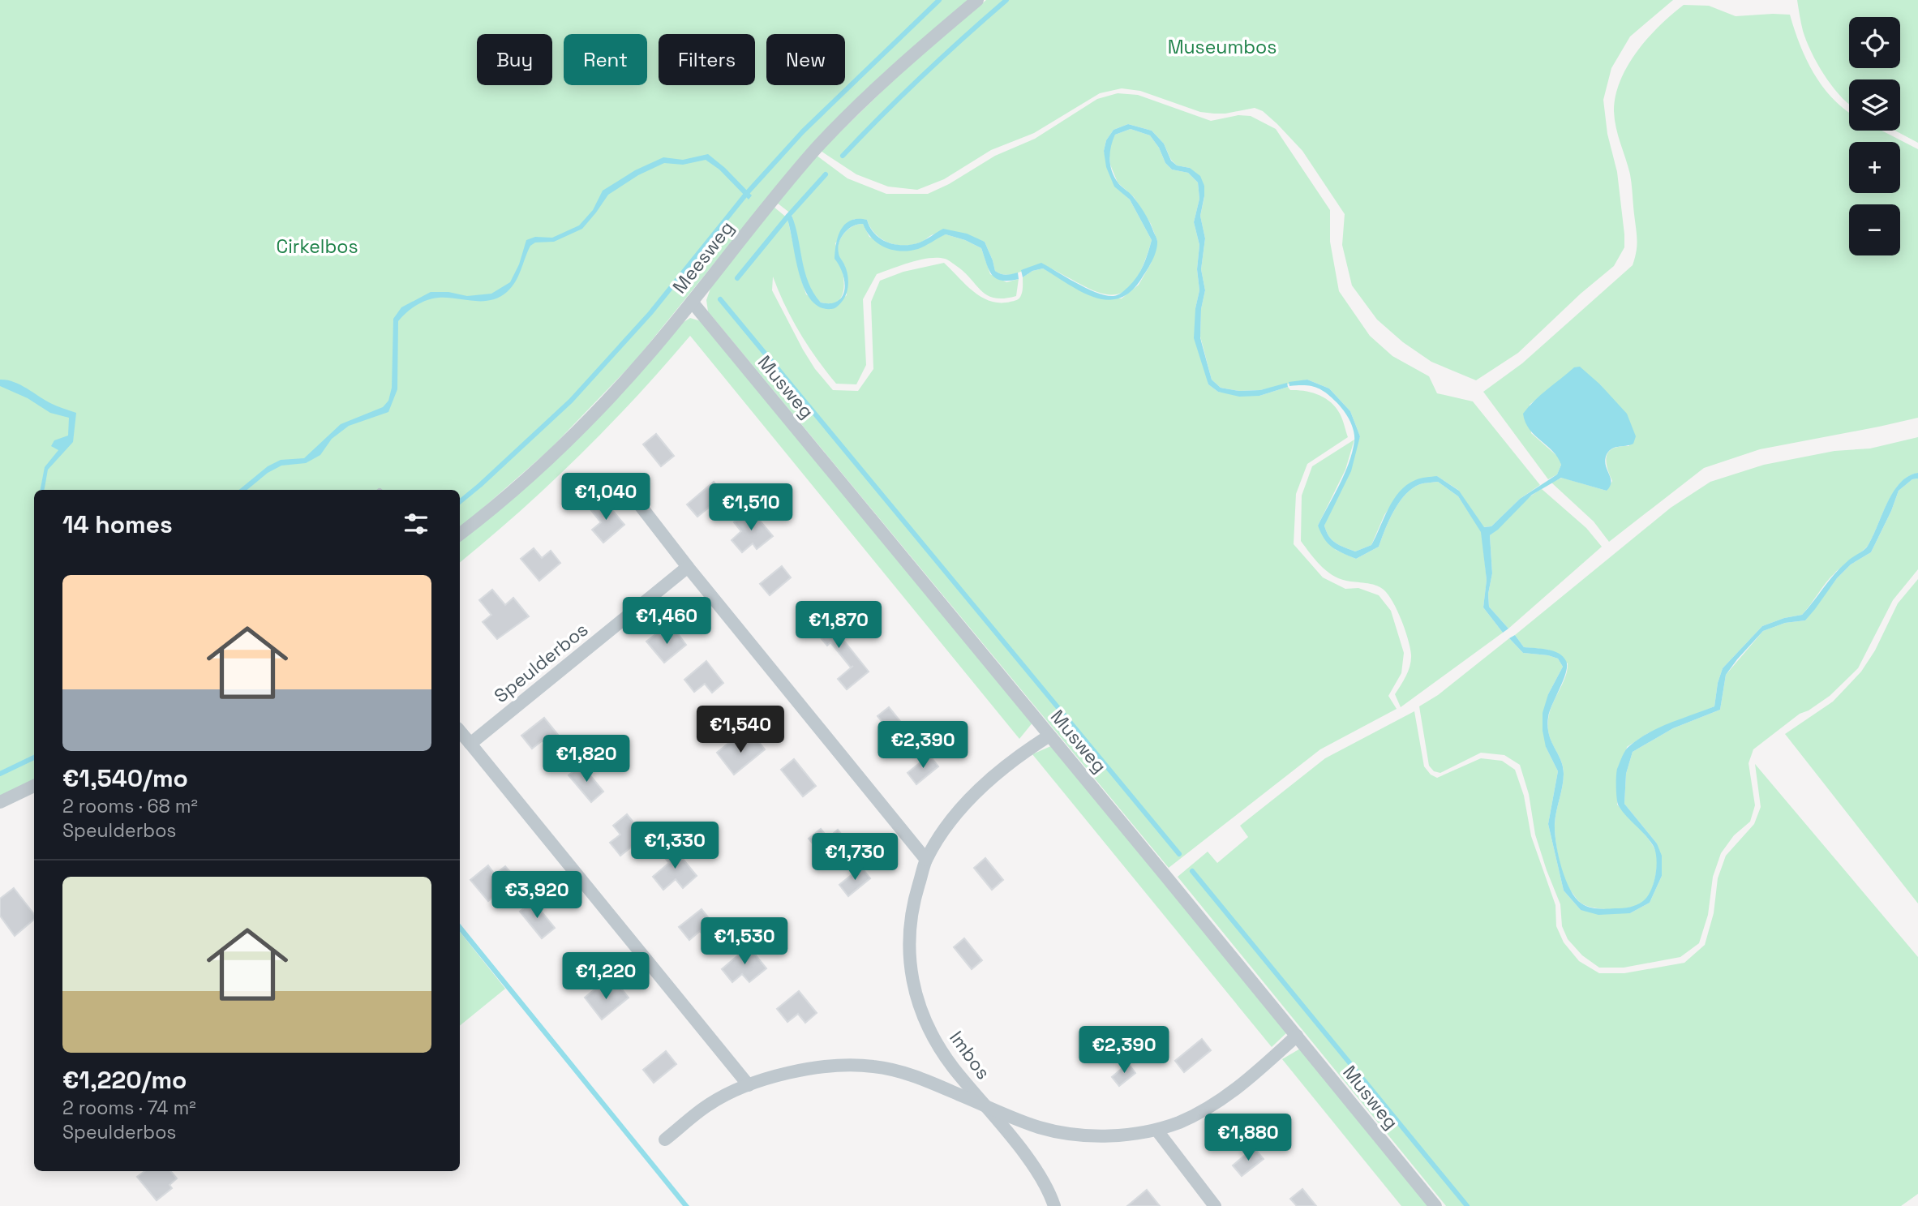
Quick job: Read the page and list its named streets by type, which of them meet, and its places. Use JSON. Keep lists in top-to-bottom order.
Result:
{
  "streets": {
    "street": [
      "Meesweg",
      "Musweg",
      "Speulderbos",
      "Imbos"
    ]
  },
  "crossings": [
    ["Meesweg", "Musweg"],
    ["Musweg", "Imbos"]
  ],
  "parks": ["Museumbos", "Cirkelbos"],
  "page": {
    "map_buttons": ["+", "−"],
    "chip": [
      "Buy",
      "Rent",
      "Filters",
      "New"
    ],
    "price": [
      "€1,040",
      "€1,510",
      "€1,460",
      "€1,870",
      "€1,540",
      "€2,390",
      "€1,820",
      "€1,330",
      "€1,730",
      "€3,920",
      "€1,530",
      "€1,220",
      "€2,390",
      "€1,880"
    ],
    "heading": "14 homes",
    "list": [
      {
        "name": "€1,540/mo",
        "note": "2 rooms · 68 m² · Speulderbos"
      },
      {
        "name": "€1,220/mo",
        "note": "2 rooms · 74 m² · Speulderbos"
      }
    ]
  }
}
